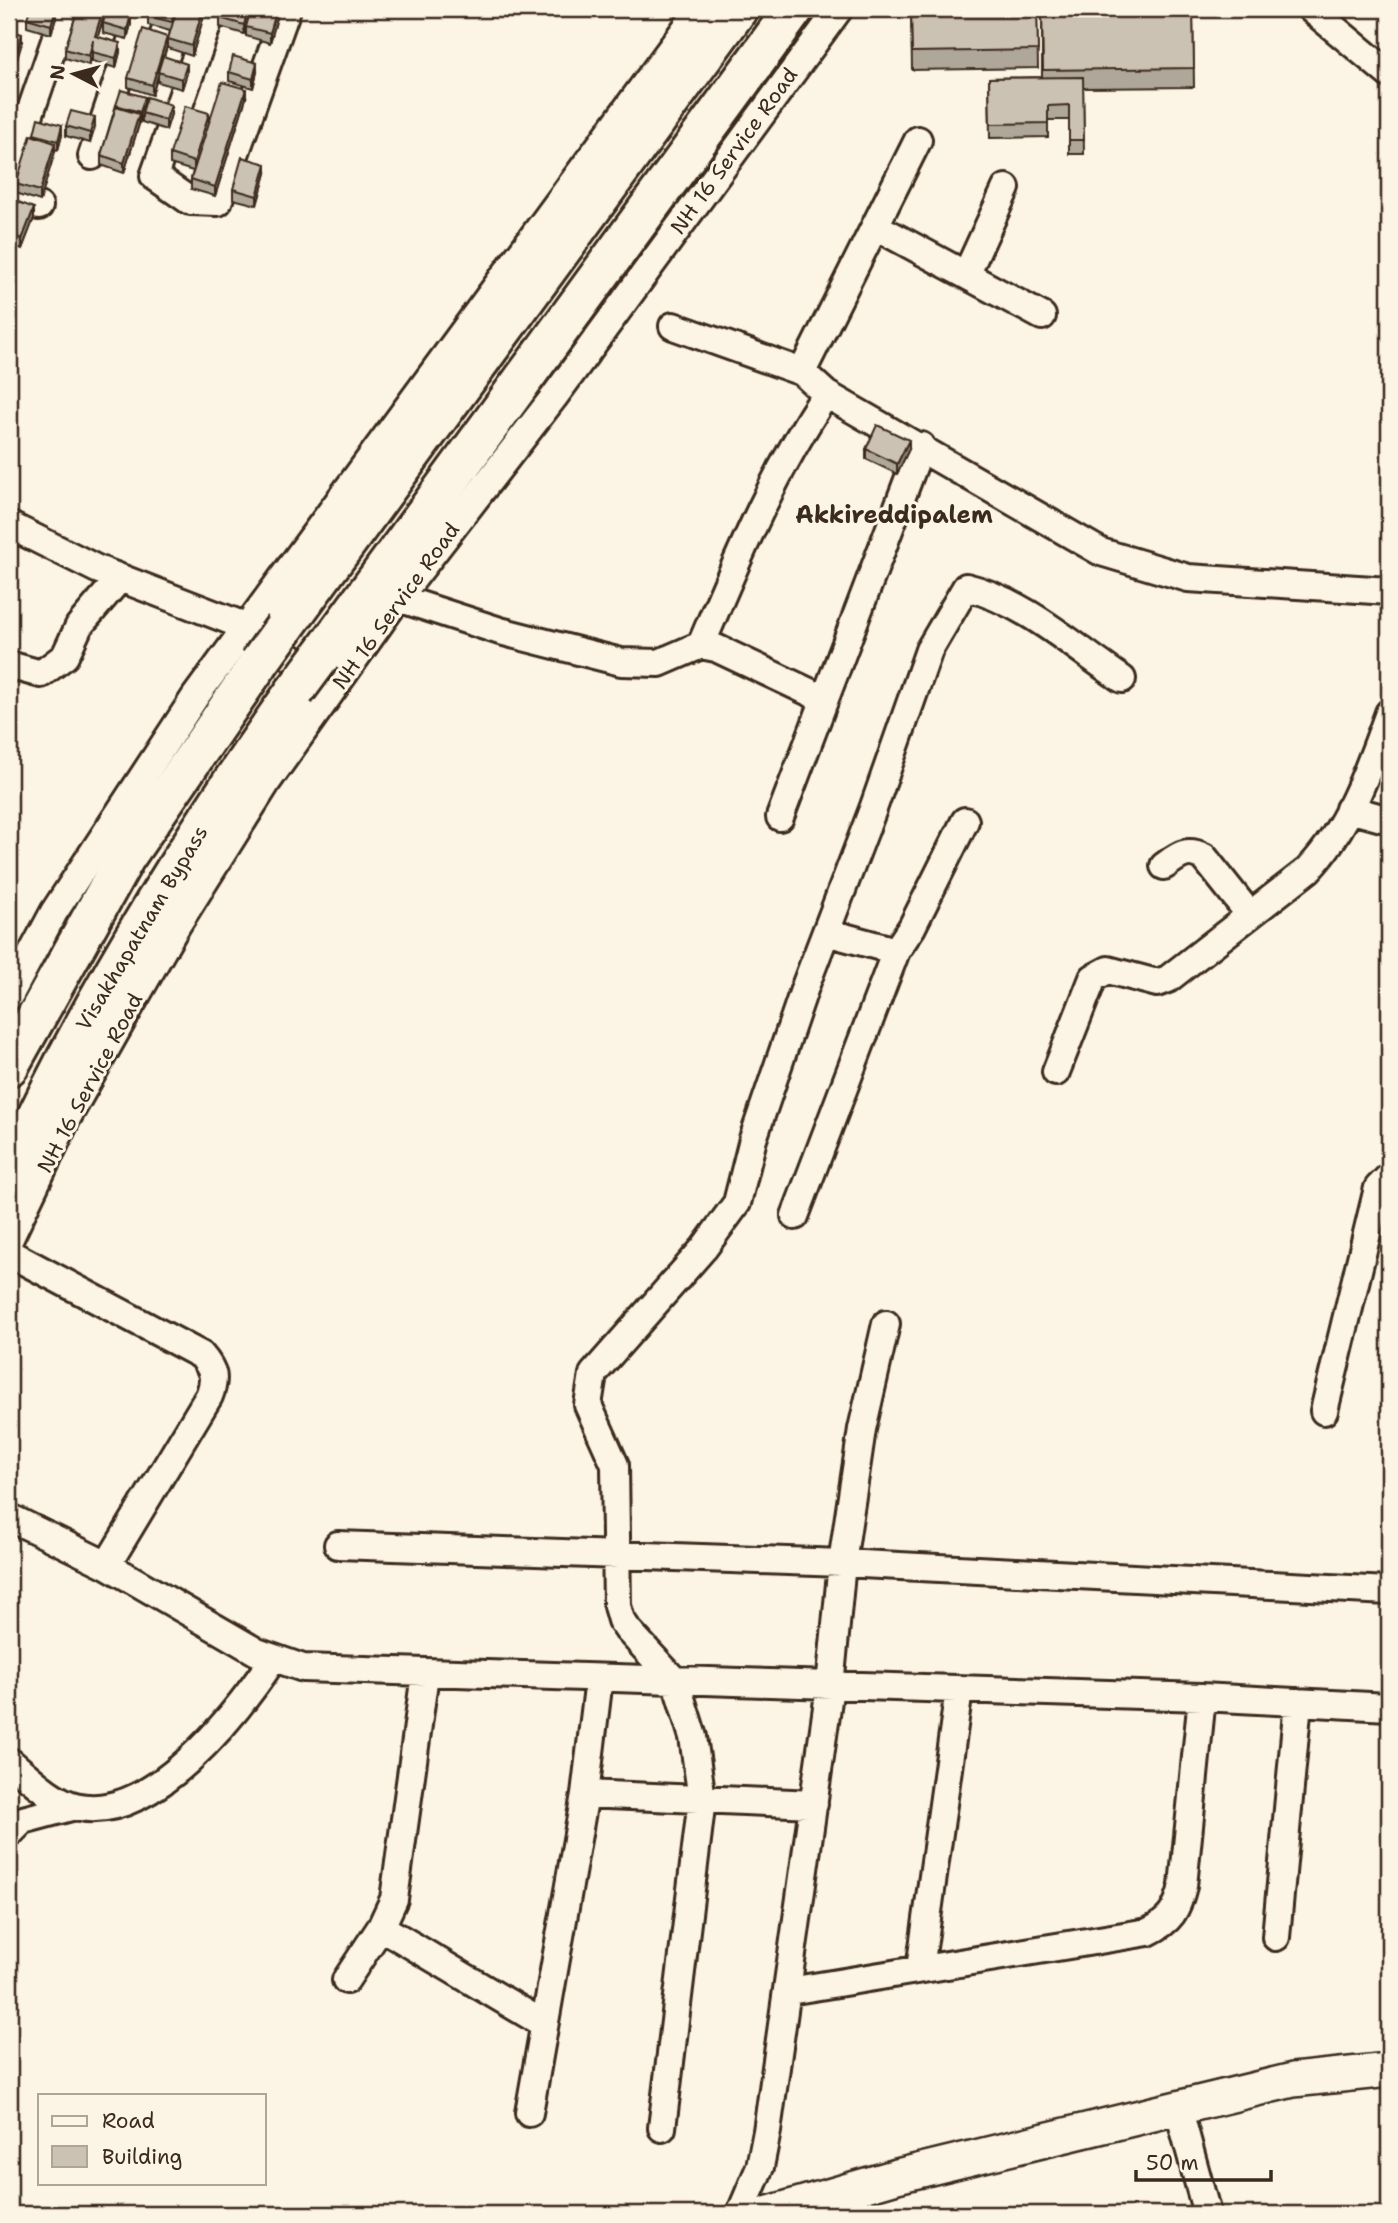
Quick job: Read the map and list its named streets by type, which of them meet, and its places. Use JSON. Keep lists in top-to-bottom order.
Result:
{
  "streets": {
    "highway": ["Visakhapatnam Bypass"],
    "street": ["NH 16 Service Road"]
  },
  "crossings": [
    ["NH 16 Service Road", "Visakhapatnam Bypass"]
  ],
  "districts": ["Akkireddipalem"],
  "legend": ["Road", "Building"],
  "scale_bar": "50 m",
  "north": "left"
}
